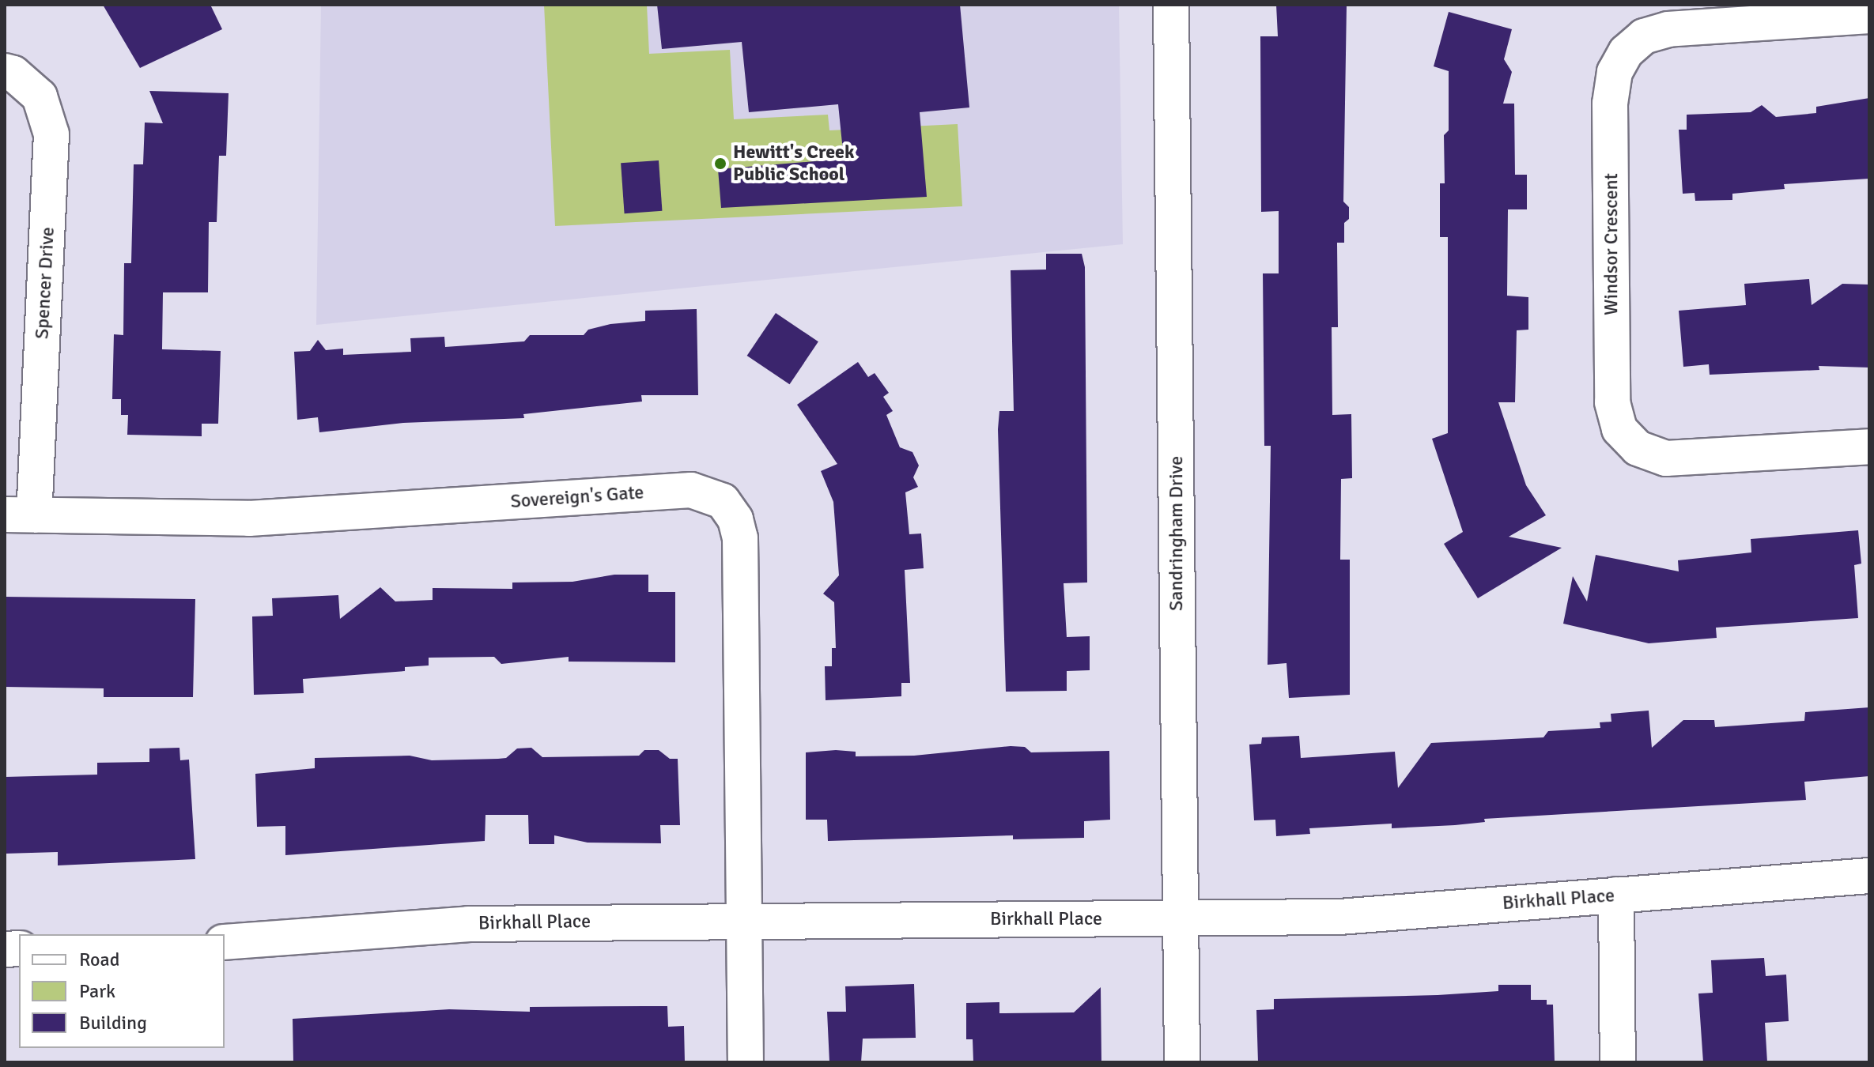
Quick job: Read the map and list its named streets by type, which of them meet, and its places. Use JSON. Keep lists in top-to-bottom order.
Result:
{
  "streets": {
    "street": [
      "Windsor Crescent",
      "Spencer Drive",
      "Sovereign's Gate",
      "Sandringham Drive",
      "Birkhall Place"
    ]
  },
  "crossings": [
    ["Spencer Drive", "Sovereign's Gate"],
    ["Sovereign's Gate", "Birkhall Place"],
    ["Sandringham Drive", "Birkhall Place"]
  ],
  "places": ["Hewitt's Creek Public School"],
  "legend": ["Road", "Park", "Building"]
}
